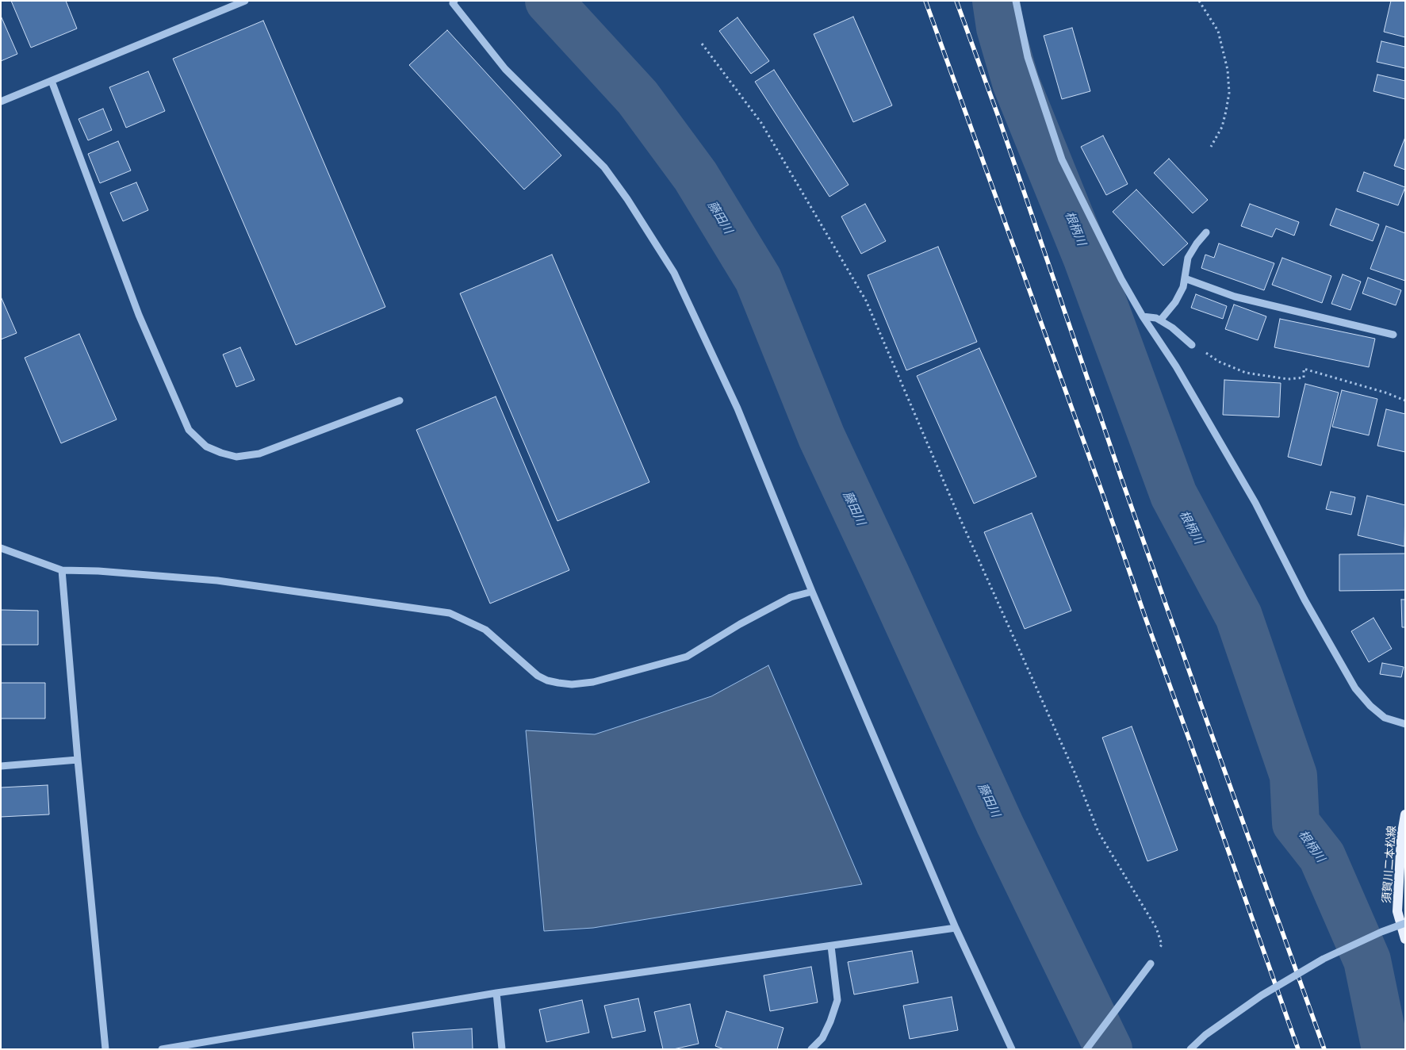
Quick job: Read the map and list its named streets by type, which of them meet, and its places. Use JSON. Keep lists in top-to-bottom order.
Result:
{
  "streets": {
    "main road": ["須賀川二本松線"]
  },
  "water": ["藤田川", "根柄川"]
}
